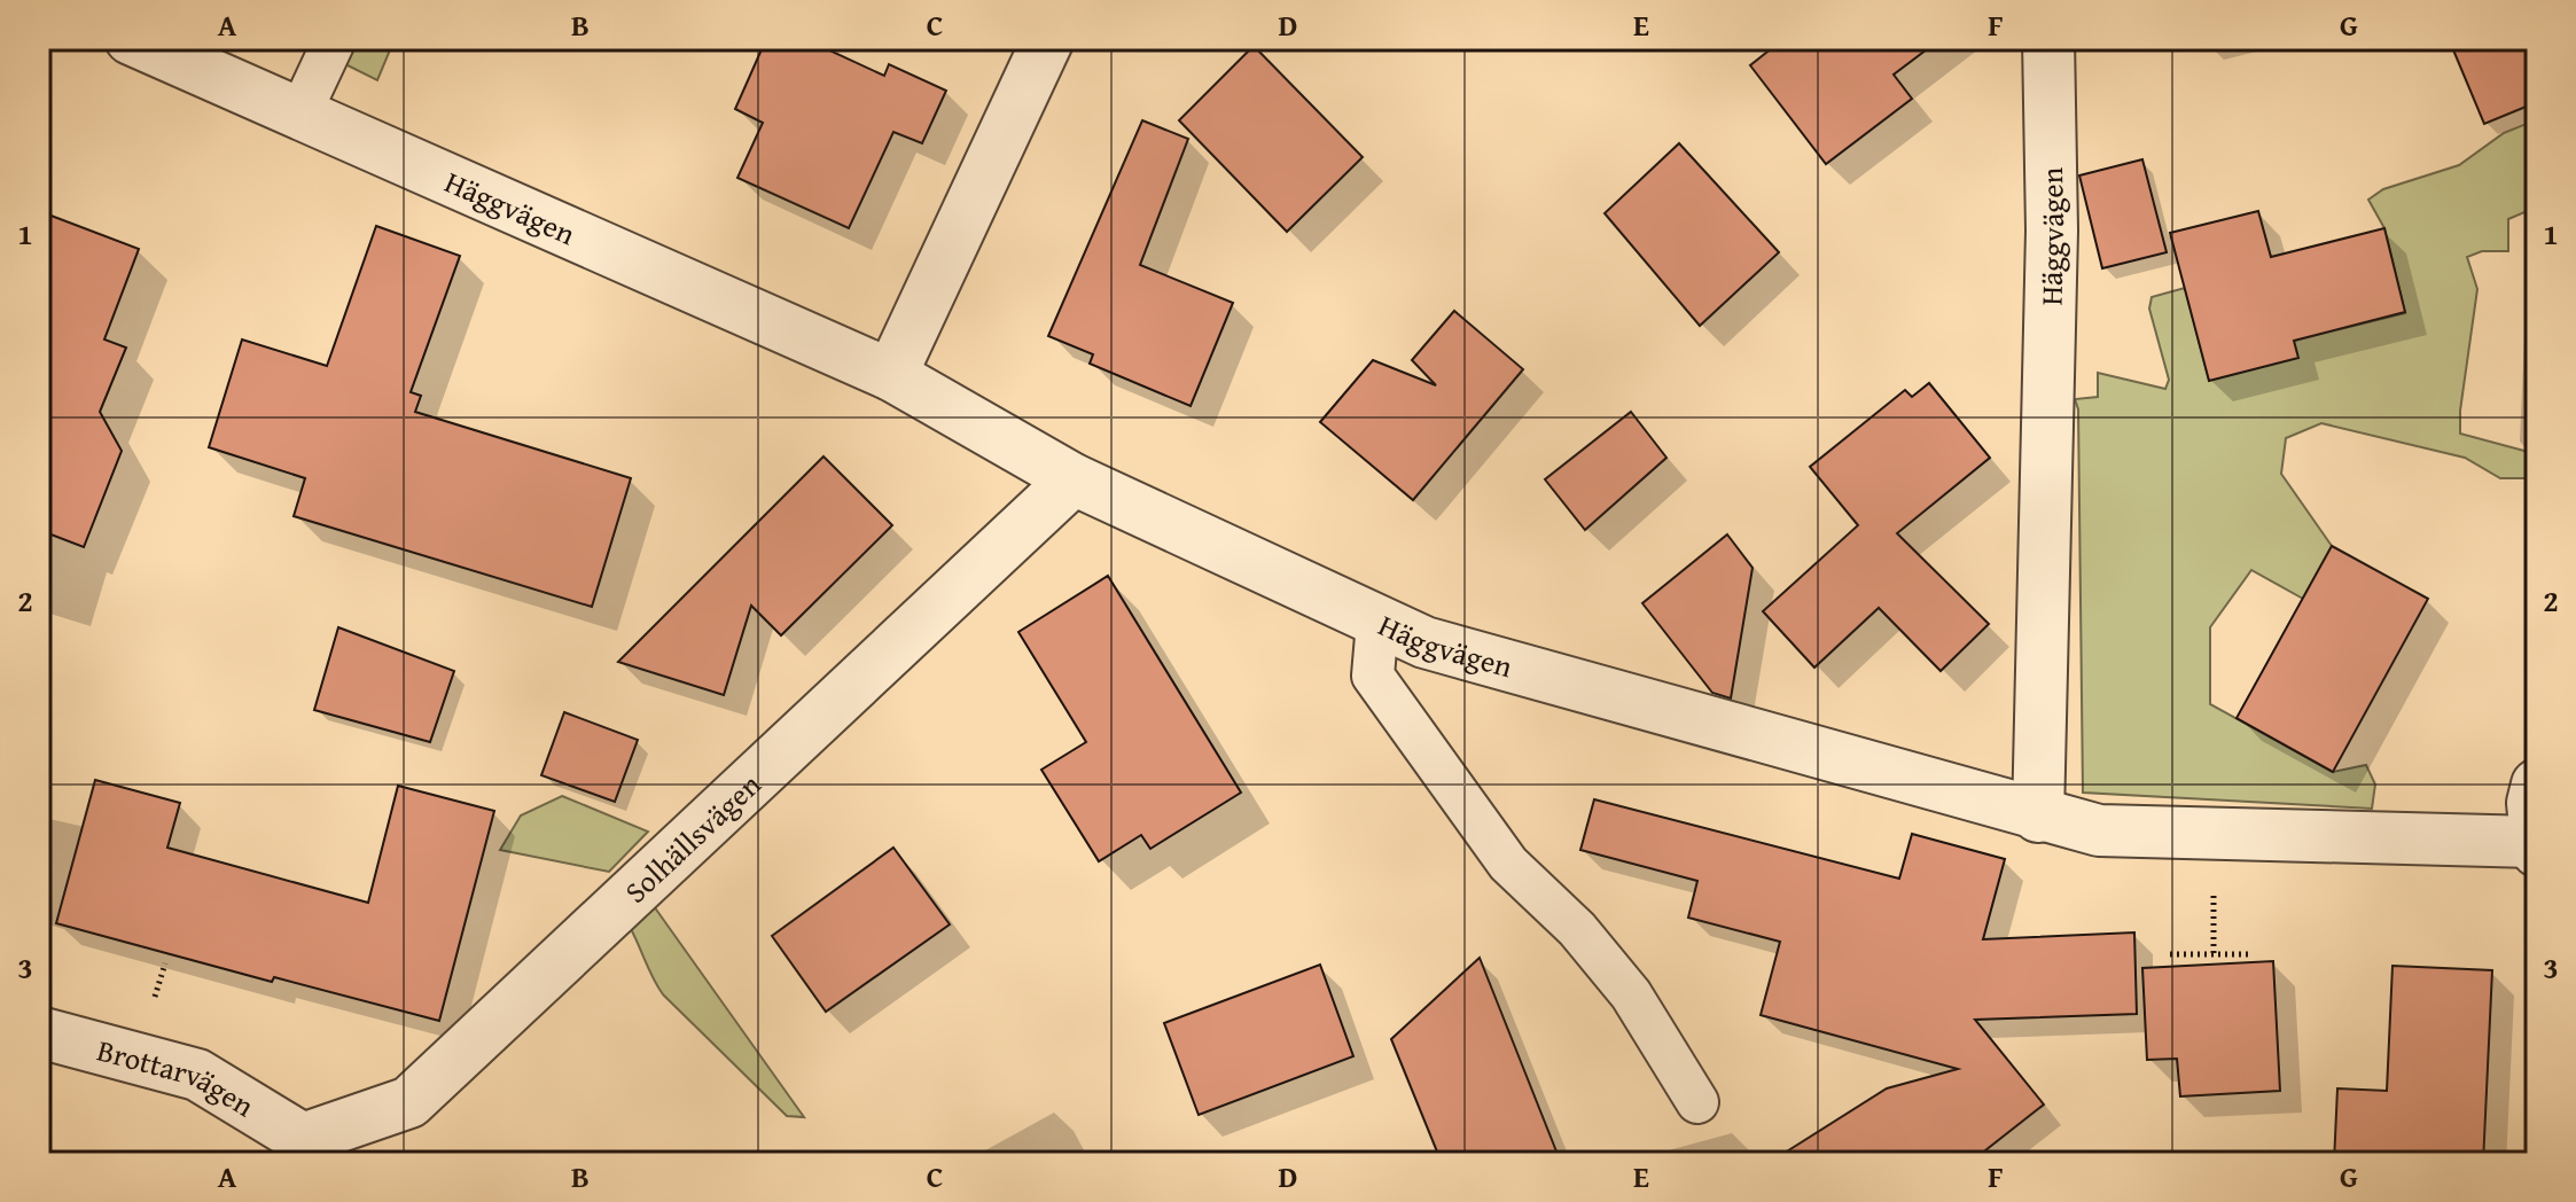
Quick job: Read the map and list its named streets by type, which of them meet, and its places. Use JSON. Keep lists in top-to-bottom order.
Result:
{
  "streets": {
    "street": ["Häggvägen", "Solhällsvägen", "Brottarvägen"]
  },
  "crossings": [
    ["Häggvägen", "Solhällsvägen"],
    ["Solhällsvägen", "Brottarvägen"]
  ],
  "grid": {
    "columns": [
      "A",
      "B",
      "C",
      "D",
      "E",
      "F",
      "G"
    ],
    "rows": ["1", "2", "3"]
  }
}
